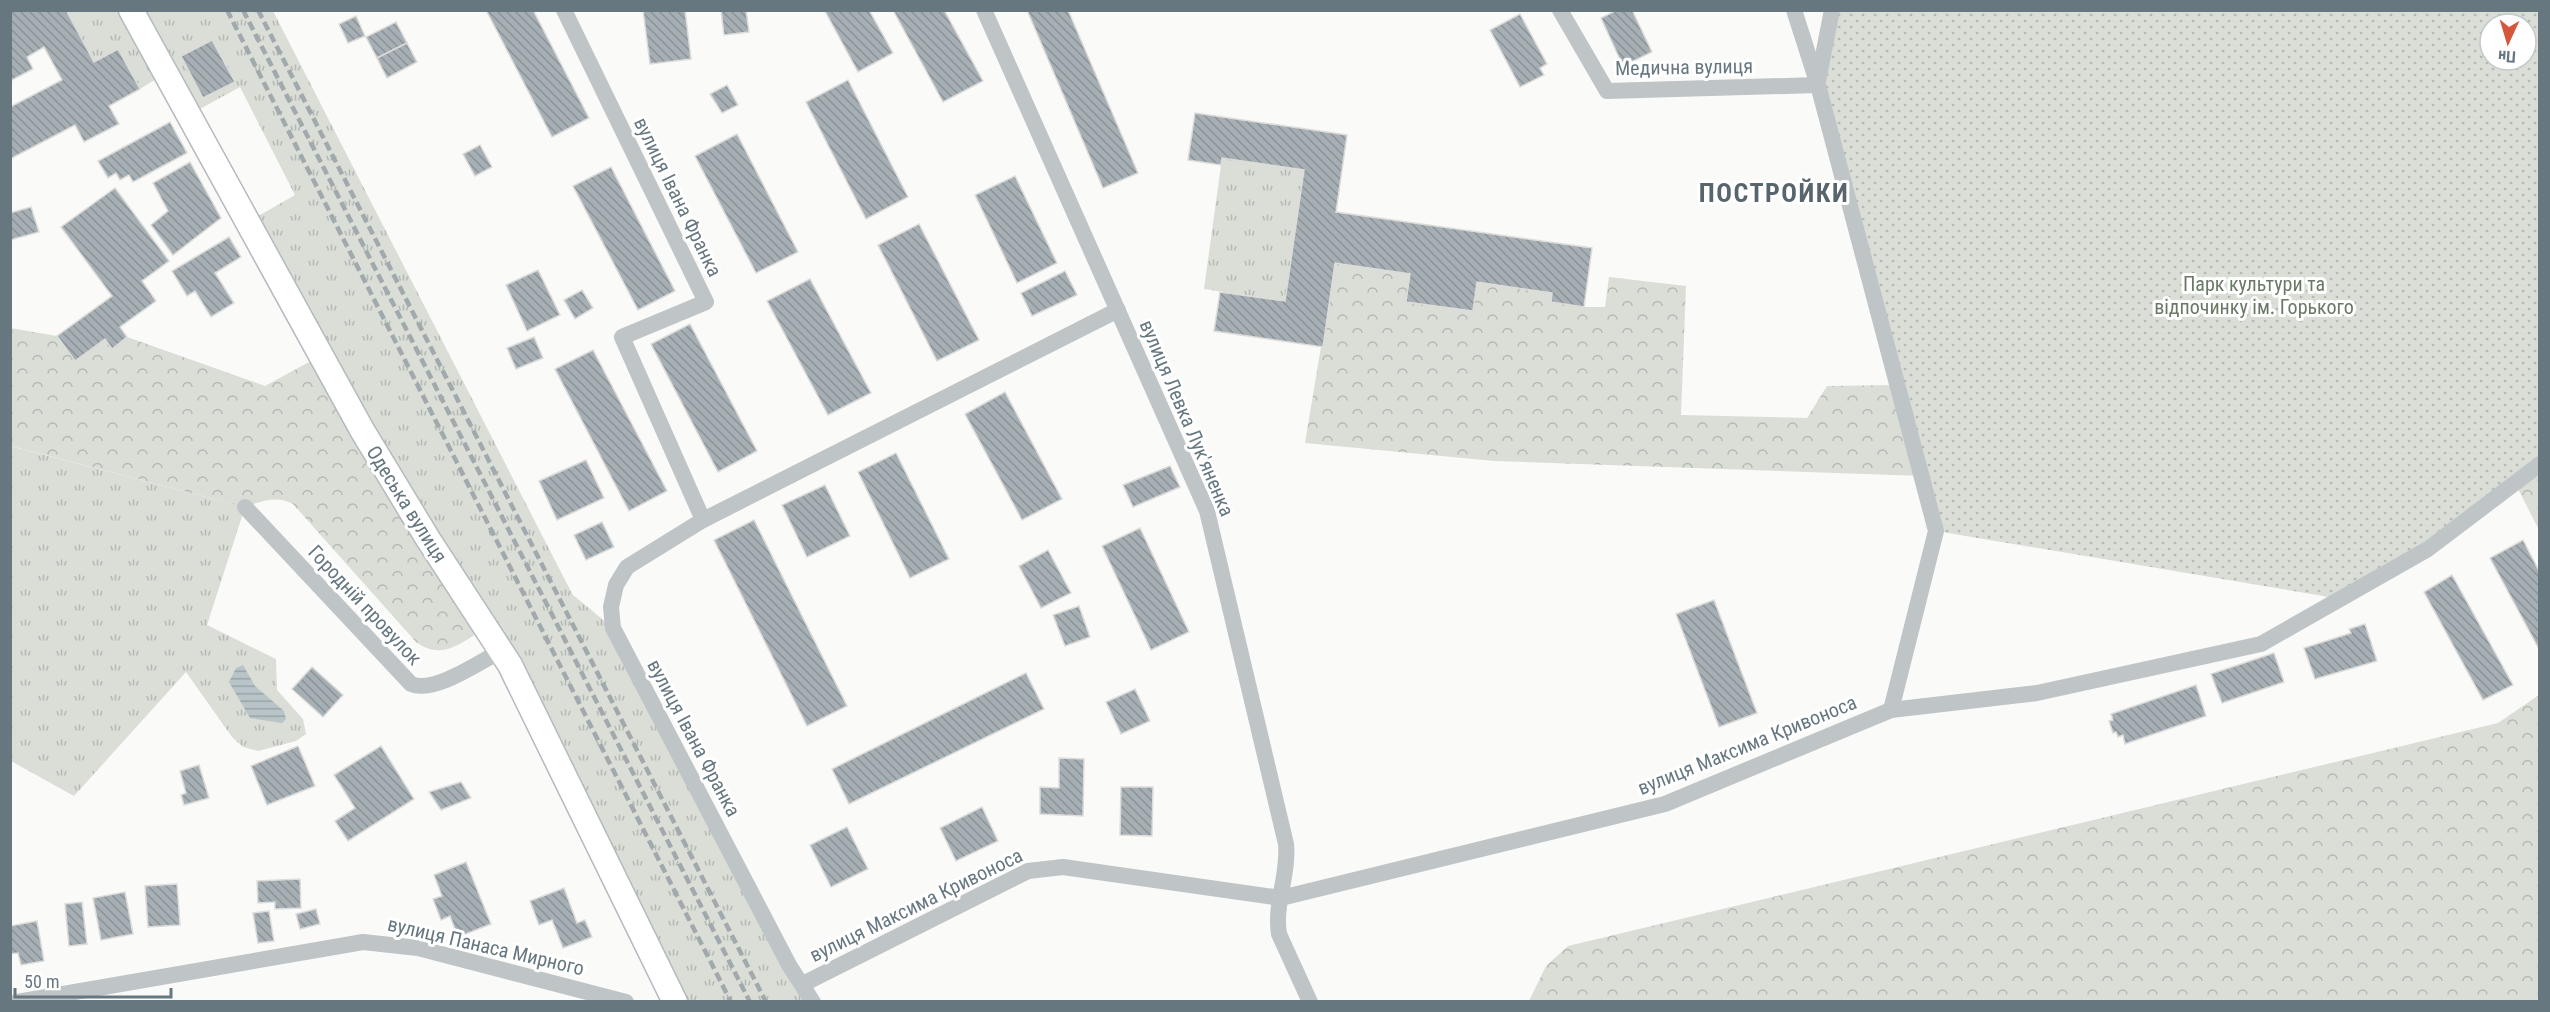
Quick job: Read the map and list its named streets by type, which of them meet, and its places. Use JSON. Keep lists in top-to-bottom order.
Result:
{
  "streets": {
    "main road": ["Одеська вулиця"],
    "street": [
      "Медична вулиця",
      "вулиця Івана Франка",
      "вулиця Левка Лук'яненка",
      "Городній провулок",
      "вулиця Максима Кривоноса",
      "вулиця Панаса Мирного"
    ]
  },
  "crossings": [
    ["вулиця Івана Франка", "вулиця Левка Лук'яненка"],
    ["вулиця Івана Франка", "вулиця Максима Кривоноса"],
    ["вулиця Левка Лук'яненка", "вулиця Максима Кривоноса"],
    ["Одеська вулиця", "Городній провулок"]
  ],
  "districts": ["ПОСТРОЙКИ"],
  "parks": ["Парк культури та відпочинку ім. Горького"],
  "scale_bar": "50 m",
  "north": "bottom"
}
